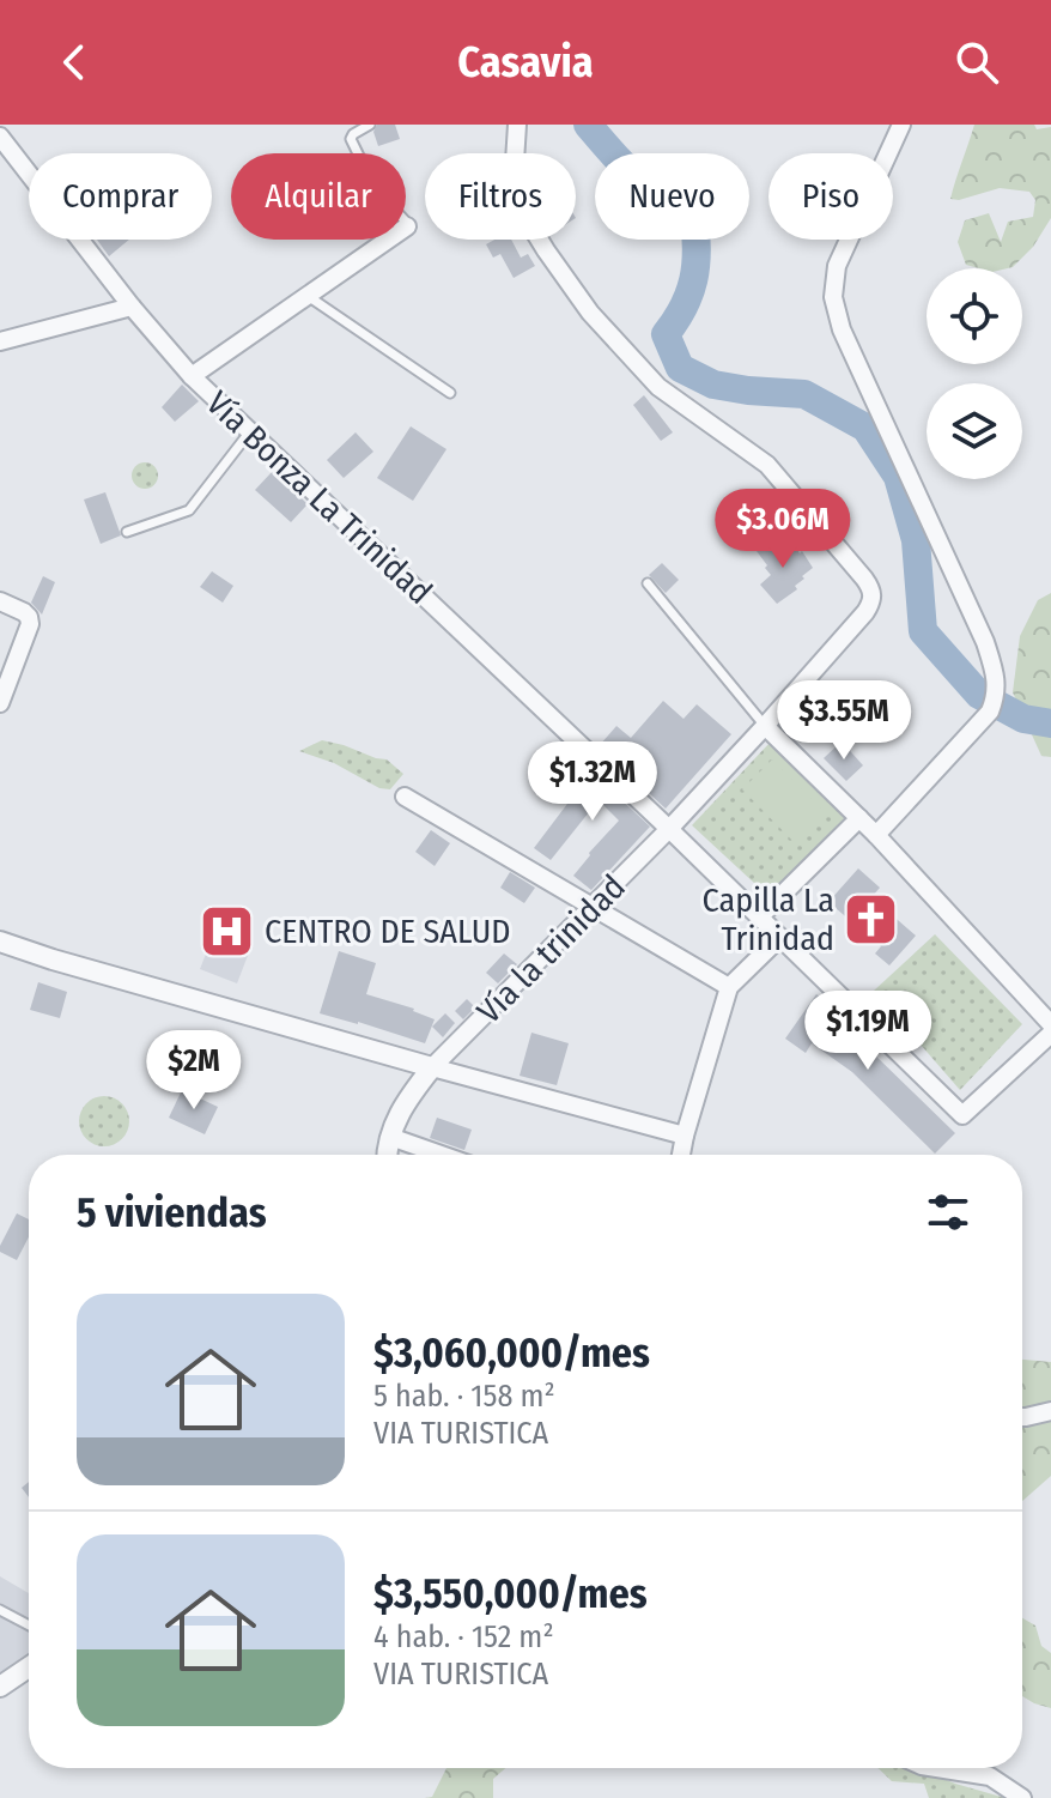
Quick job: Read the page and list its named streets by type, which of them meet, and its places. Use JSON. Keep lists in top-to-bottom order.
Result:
{
  "streets": {
    "street": ["Vía Bonza La Trinidad", "Vía la trinidad"]
  },
  "crossings": [
    ["Vía Bonza La Trinidad", "Vía la trinidad"]
  ],
  "places": {
    "church": ["Capilla La Trinidad"],
    "hospital": ["CENTRO DE SALUD"]
  },
  "page": {
    "header": "Casavia",
    "chip": [
      "Comprar",
      "Alquilar",
      "Filtros",
      "Nuevo",
      "Piso"
    ],
    "price": [
      "$3.06M",
      "$3.55M",
      "$1.32M",
      "$1.19M",
      "$2M"
    ],
    "heading": "5 viviendas",
    "list": [
      {
        "name": "$3,060,000/mes",
        "note": "5 hab. · 158 m² · VIA TURISTICA"
      },
      {
        "name": "$3,550,000/mes",
        "note": "4 hab. · 152 m² · VIA TURISTICA"
      }
    ]
  }
}
